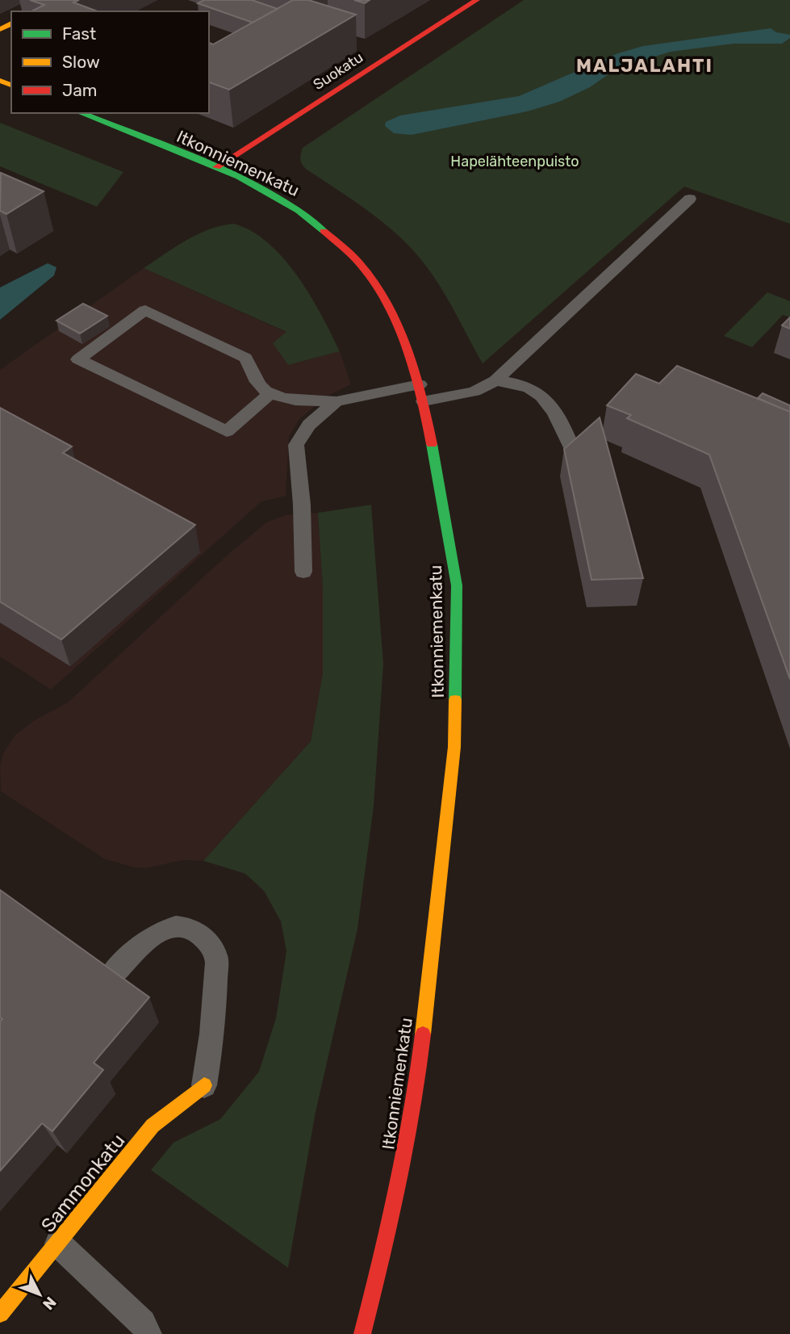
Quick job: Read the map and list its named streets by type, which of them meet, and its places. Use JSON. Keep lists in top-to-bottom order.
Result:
{
  "streets": {
    "main road": ["Suokatu", "Itkonniemenkatu", "Sammonkatu"]
  },
  "crossings": [
    ["Suokatu", "Itkonniemenkatu"]
  ],
  "districts": ["MALJALAHTI"],
  "parks": ["Hapelähteenpuisto"],
  "legend": ["Fast", "Slow", "Jam"],
  "north": "bottom right"
}
